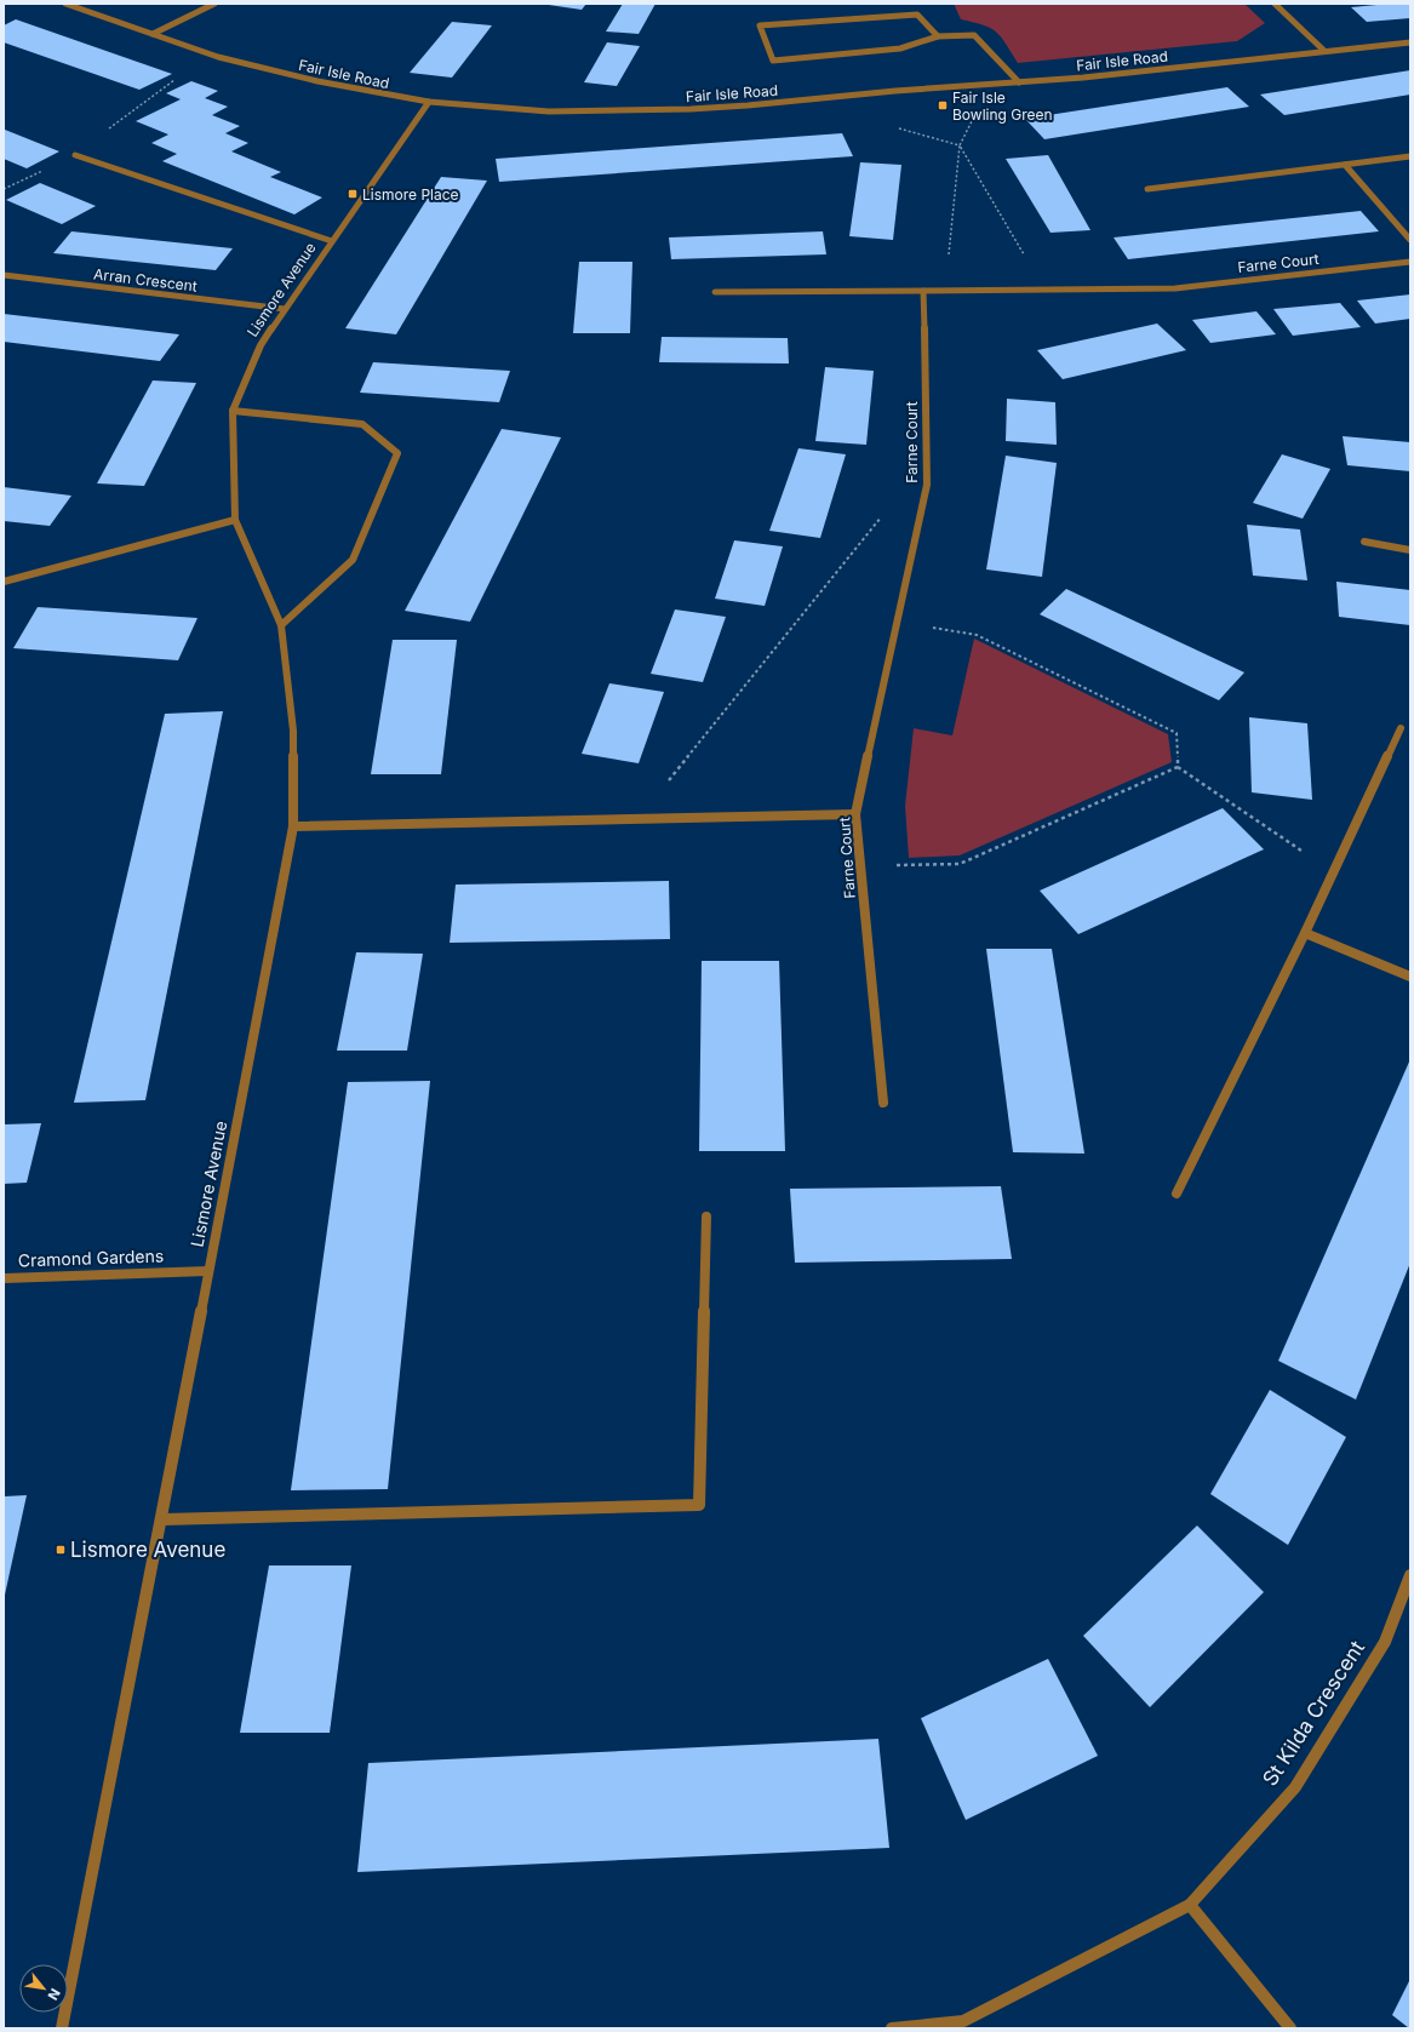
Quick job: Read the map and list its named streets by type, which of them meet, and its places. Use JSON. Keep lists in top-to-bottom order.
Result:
{
  "streets": {
    "street": [
      "Fair Isle Road",
      "Farne Court",
      "Arran Crescent",
      "Lismore Avenue",
      "Cramond Gardens",
      "St Kilda Crescent"
    ]
  },
  "crossings": [
    ["Fair Isle Road", "Lismore Avenue"],
    ["Arran Crescent", "Lismore Avenue"],
    ["Lismore Avenue", "Cramond Gardens"]
  ],
  "places": {
    "transit": ["Fair Isle Bowling Green", "Lismore Place", "Lismore Avenue"]
  },
  "north": "bottom right"
}
